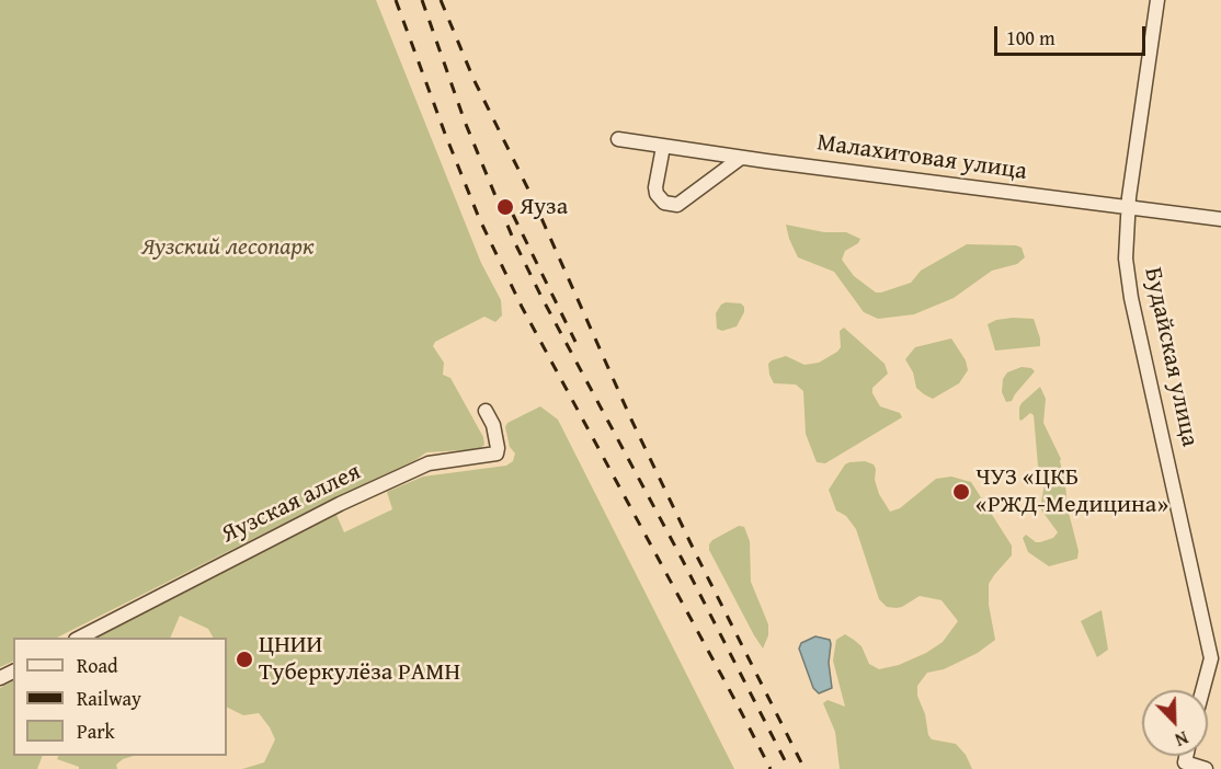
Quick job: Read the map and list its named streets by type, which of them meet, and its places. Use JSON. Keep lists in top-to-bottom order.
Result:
{
  "streets": {
    "street": ["Малахитовая улица", "Будайская улица", "Яузская аллея"]
  },
  "crossings": [
    ["Малахитовая улица", "Будайская улица"]
  ],
  "parks": ["Яузский лесопарк"],
  "places": ["Яуза", "ЧУЗ «ЦКБ «РЖД-Медицина»", "ЦНИИ Туберкулёза РАМН"],
  "legend": ["Road", "Railway", "Park"],
  "scale_bar": "100 m",
  "north": "bottom right"
}
